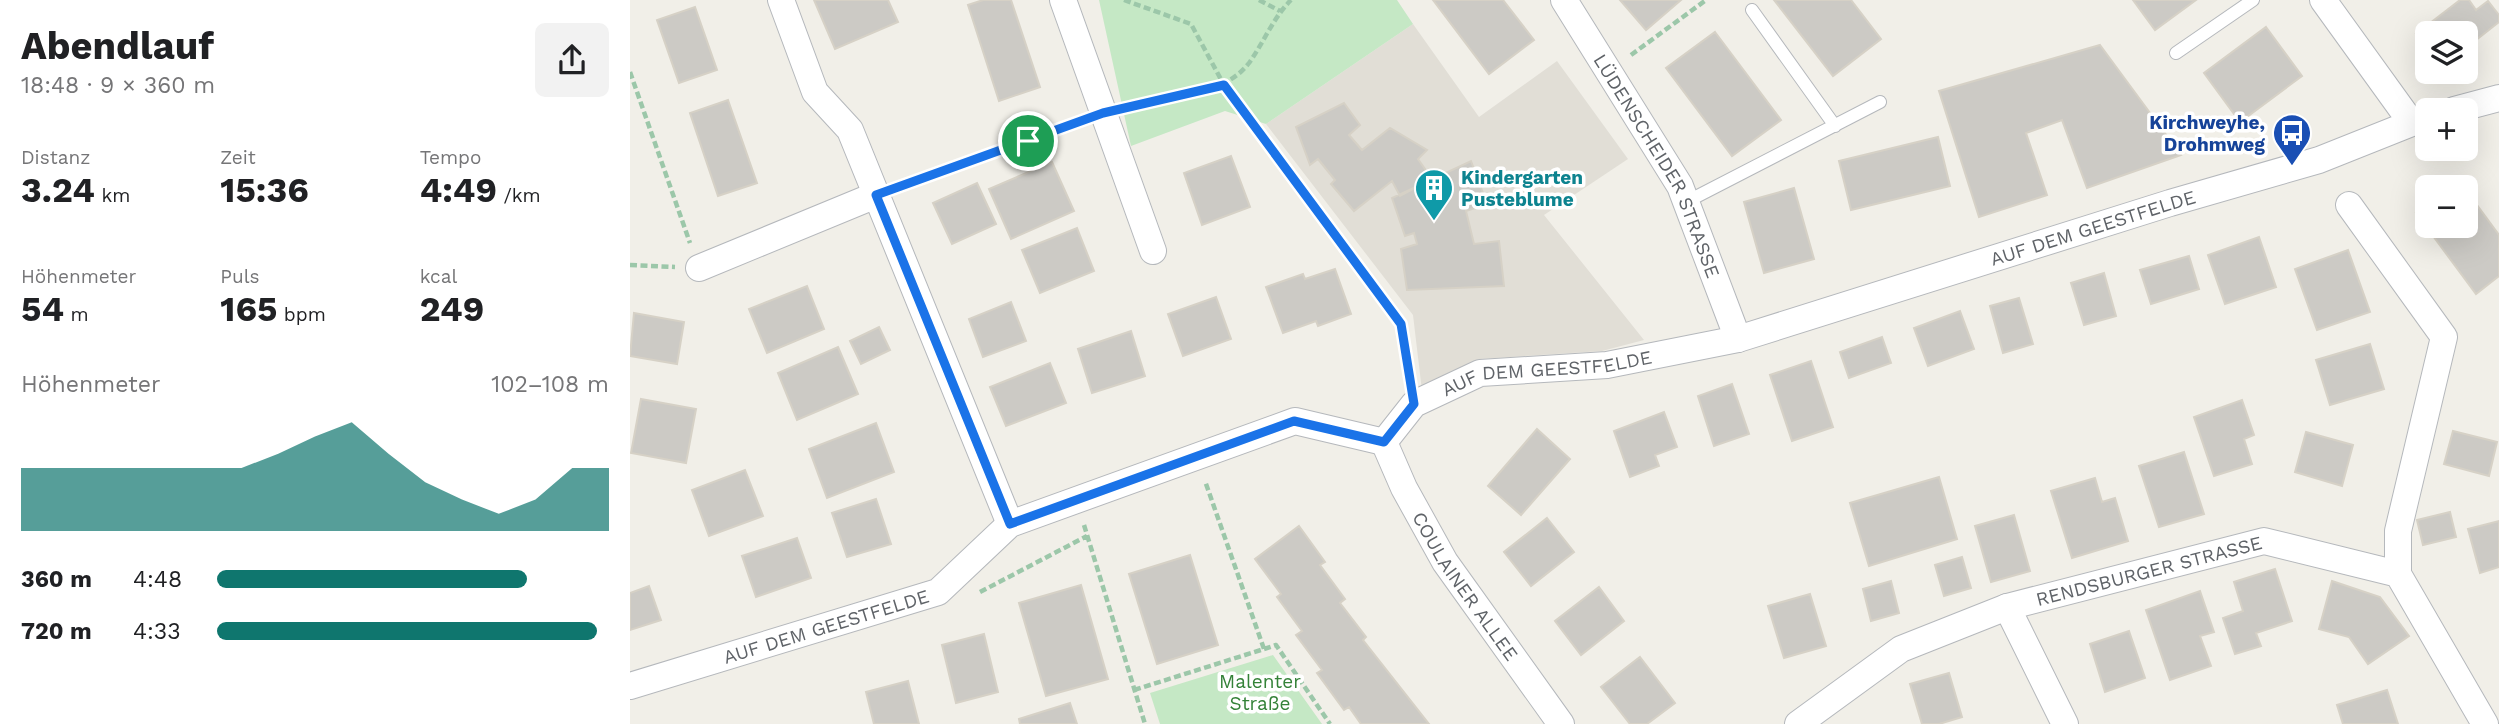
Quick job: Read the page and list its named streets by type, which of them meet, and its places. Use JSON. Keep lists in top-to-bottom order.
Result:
{
  "streets": {
    "street": [
      "LÜDENSCHEIDER STRASSE",
      "AUF DEM GEESTFELDE",
      "RENDSBURGER STRASSE",
      "COULAINER ALLEE"
    ]
  },
  "crossings": [
    ["LÜDENSCHEIDER STRASSE", "AUF DEM GEESTFELDE"],
    ["AUF DEM GEESTFELDE", "COULAINER ALLEE"]
  ],
  "parks": ["Malenter Straße"],
  "places": {
    "bus stop": ["Kirchweyhe, Drohmweg"],
    "building": ["Kindergarten Pusteblume"]
  },
  "page": {
    "heading": ["Abendlauf", "18:48 · 9 × 360 m"],
    "map_buttons": ["+", "−"],
    "stats": [
      ["Distanz", "3.24 km"],
      ["Zeit", "15:36"],
      ["Tempo", "4:49 /km"],
      ["Höhenmeter", "54 m"],
      ["Puls", "165 bpm"],
      ["kcal", "249"]
    ],
    "chart": ["Höhenmeter", "102–108 m"],
    "list": [
      {
        "name": "360 m",
        "note": "4:48"
      },
      {
        "name": "720 m",
        "note": "4:33"
      }
    ]
  }
}
